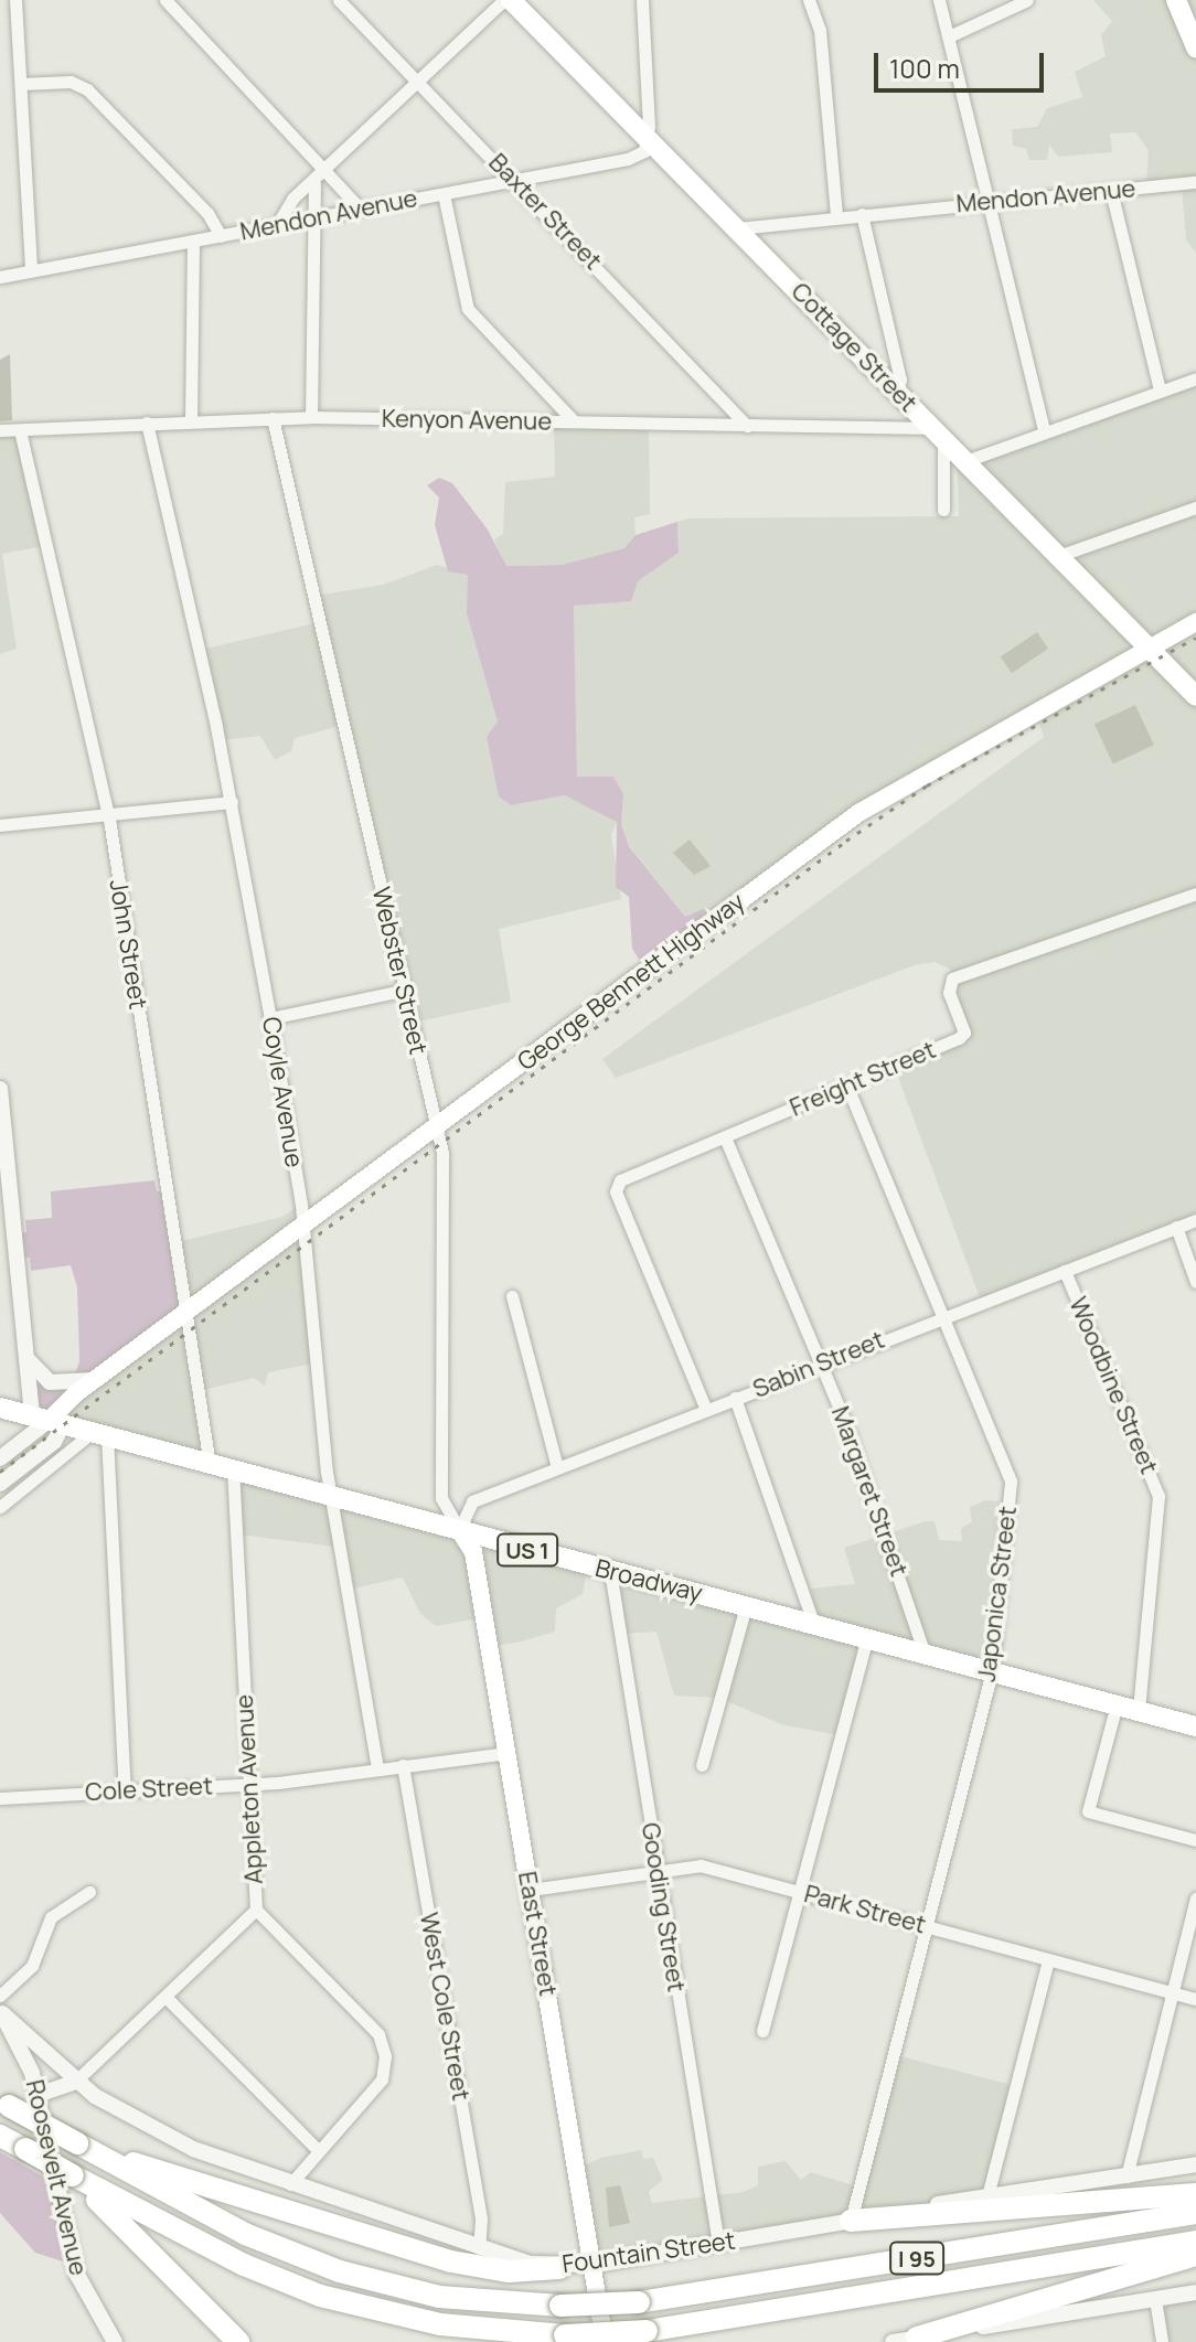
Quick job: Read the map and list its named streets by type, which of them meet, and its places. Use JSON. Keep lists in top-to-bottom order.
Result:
{
  "streets": {
    "highway": ["I 95"],
    "main road": [
      "Cottage Street",
      "George Bennett Highway",
      "US 1",
      "Broadway",
      "East Street"
    ],
    "street": [
      "Mendon Avenue",
      "Baxter Street",
      "Kenyon Avenue",
      "John Street",
      "Webster Street",
      "Freight Street",
      "Coyle Avenue",
      "Sabin Street",
      "Woodbine Street",
      "Margaret Street",
      "Japonica Street",
      "Cole Street",
      "Appleton Avenue",
      "Gooding Street",
      "Park Street",
      "West Cole Street",
      "Roosevelt Avenue",
      "Fountain Street"
    ]
  },
  "crossings": [
    ["Mendon Avenue", "Baxter Street"],
    ["Mendon Avenue", "Cottage Street"],
    ["Baxter Street", "Kenyon Avenue"],
    ["Cottage Street", "Kenyon Avenue"],
    ["Cottage Street", "George Bennett Highway"],
    ["Kenyon Avenue", "John Street"],
    ["Kenyon Avenue", "Webster Street"],
    ["Kenyon Avenue", "Coyle Avenue"],
    ["John Street", "George Bennett Highway"],
    ["John Street", "Broadway"],
    ["Webster Street", "George Bennett Highway"],
    ["Webster Street", "Sabin Street"],
    ["Webster Street", "Broadway"],
    ["Webster Street", "East Street"],
    ["George Bennett Highway", "Coyle Avenue"],
    ["George Bennett Highway", "Broadway"],
    ["Freight Street", "Sabin Street"],
    ["Freight Street", "Margaret Street"],
    ["Freight Street", "Japonica Street"],
    ["Coyle Avenue", "Broadway"],
    ["Coyle Avenue", "Cole Street"],
    ["Sabin Street", "Woodbine Street"],
    ["Sabin Street", "Margaret Street"],
    ["Sabin Street", "Broadway"],
    ["Sabin Street", "Japonica Street"],
    ["Sabin Street", "East Street"],
    ["Woodbine Street", "Broadway"],
    ["Margaret Street", "Broadway"],
    ["Broadway", "Japonica Street"],
    ["Broadway", "Appleton Avenue"],
    ["Broadway", "Gooding Street"],
    ["Broadway", "East Street"],
    ["Japonica Street", "Park Street"],
    ["Japonica Street", "Fountain Street"],
    ["Cole Street", "Appleton Avenue"],
    ["Cole Street", "East Street"],
    ["Cole Street", "West Cole Street"],
    ["Appleton Avenue", "Fountain Street"],
    ["Gooding Street", "Park Street"],
    ["Gooding Street", "Fountain Street"],
    ["Park Street", "East Street"],
    ["East Street", "Fountain Street"],
    ["West Cole Street", "Fountain Street"],
    ["Roosevelt Avenue", "Fountain Street"]
  ],
  "scale_bar": "100 m"
}
